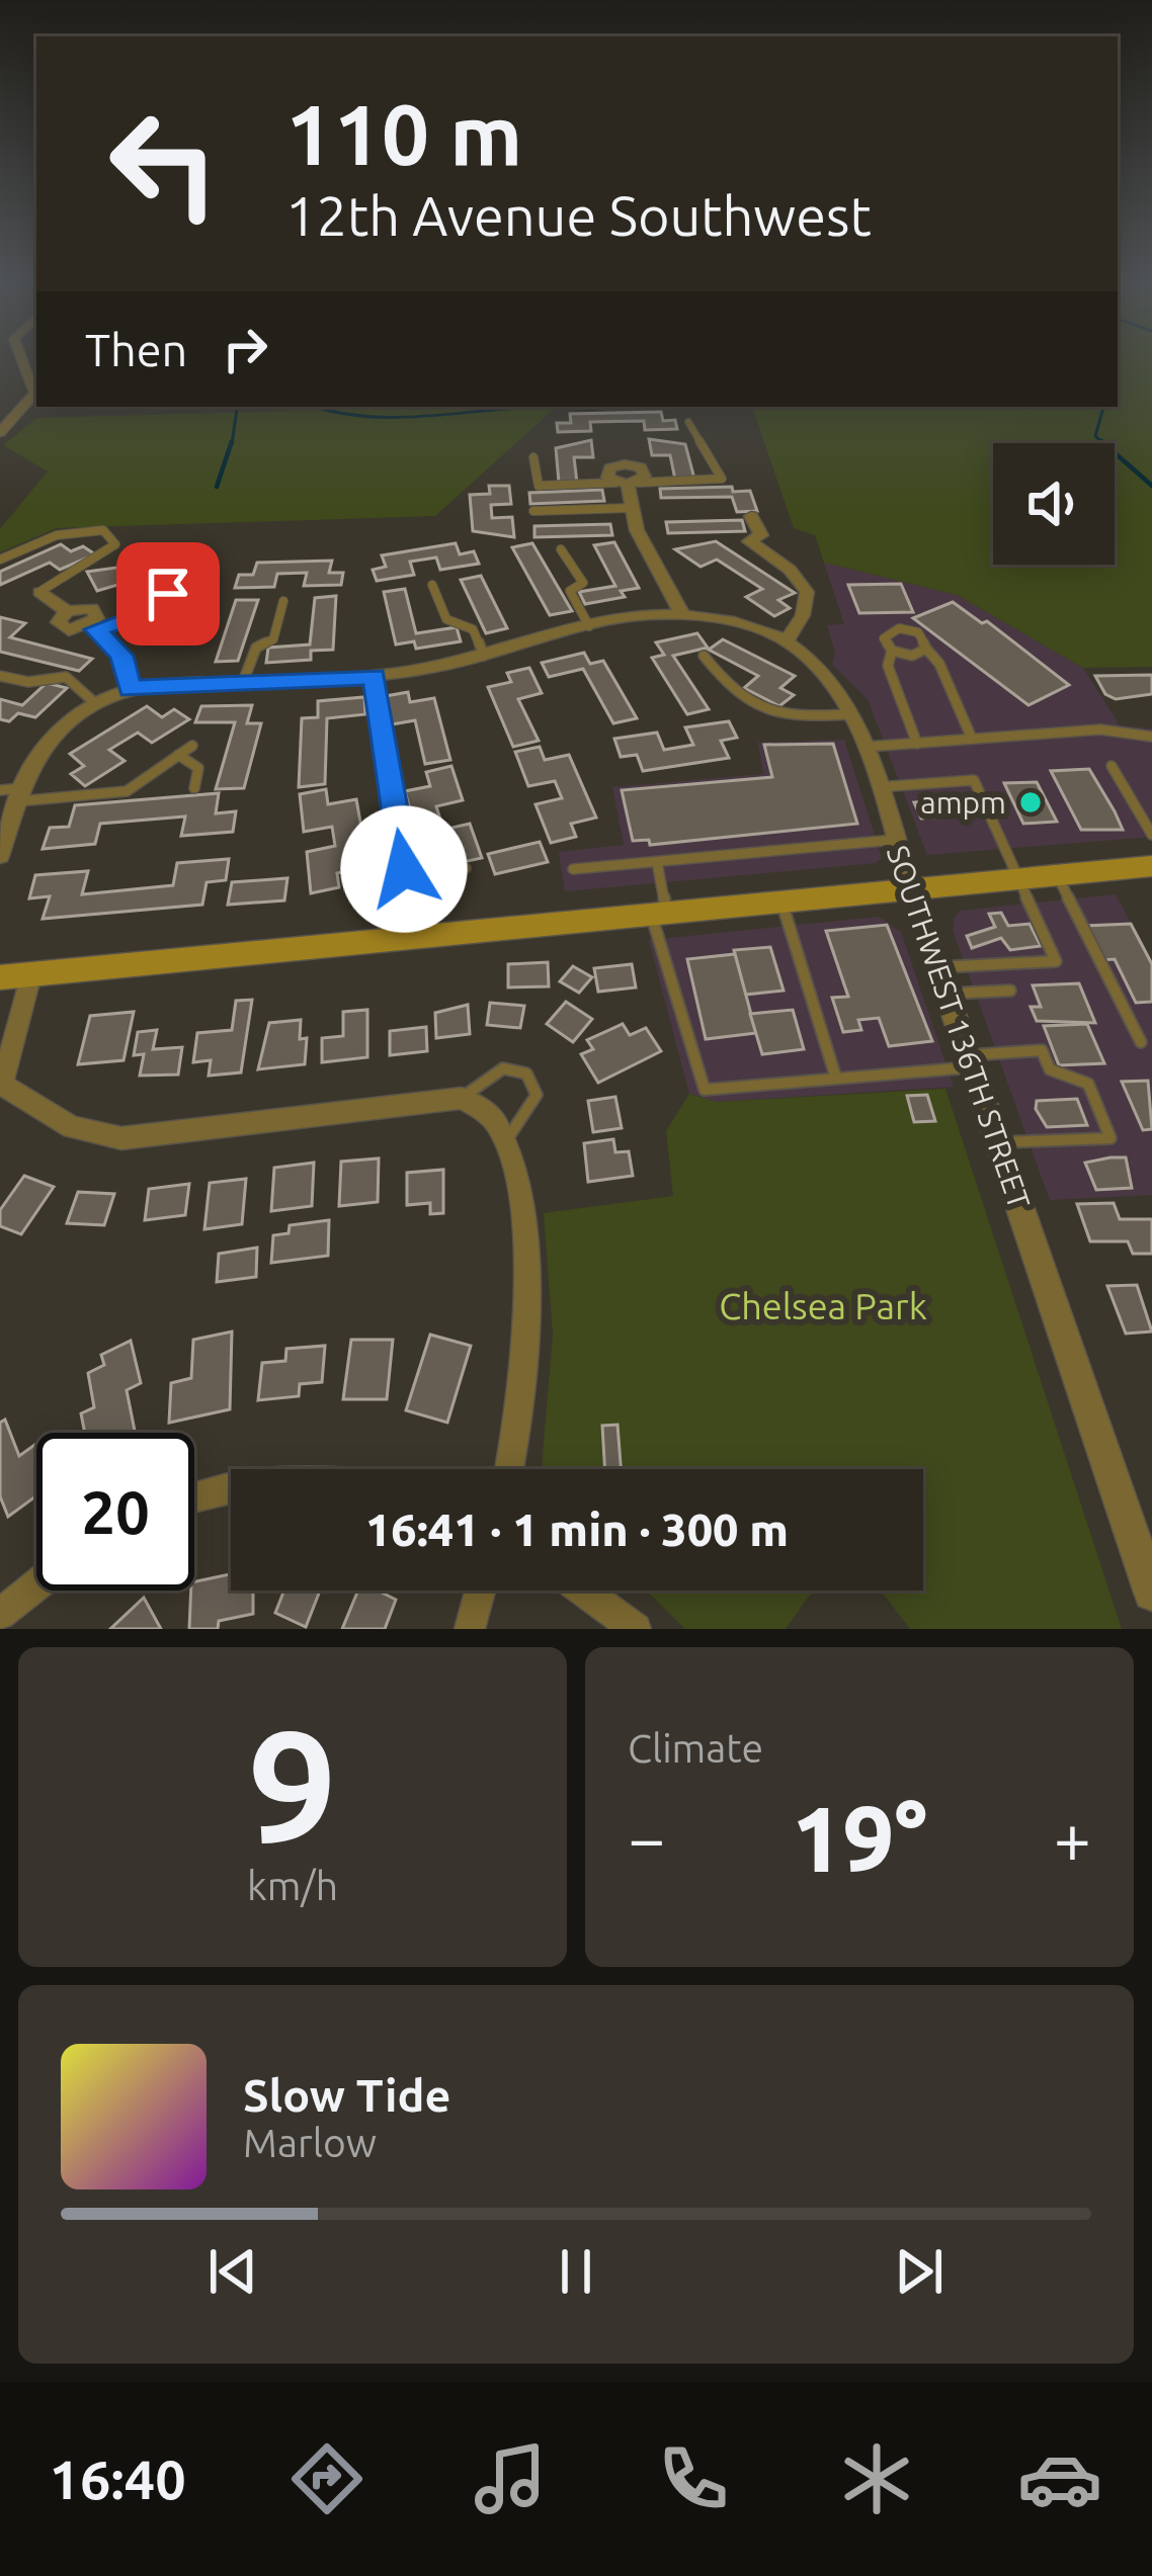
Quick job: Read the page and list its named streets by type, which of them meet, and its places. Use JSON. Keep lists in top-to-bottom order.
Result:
{
  "streets": {
    "street": ["SOUTHWEST 136TH STREET"]
  },
  "parks": ["Chelsea Park"],
  "places": ["ampm"],
  "page": {
    "turn": ["110 m", "12th Avenue Southwest"],
    "then": "Then",
    "limit": "20",
    "trip": "16:41 · 1 min · 300 m",
    "tile": [
      ["9", "km/h"],
      "Climate"
    ],
    "heat": ["−", "19°", "+"],
    "song": ["Slow Tide", "Marlow"],
    "tabs": "16:40"
  }
}
